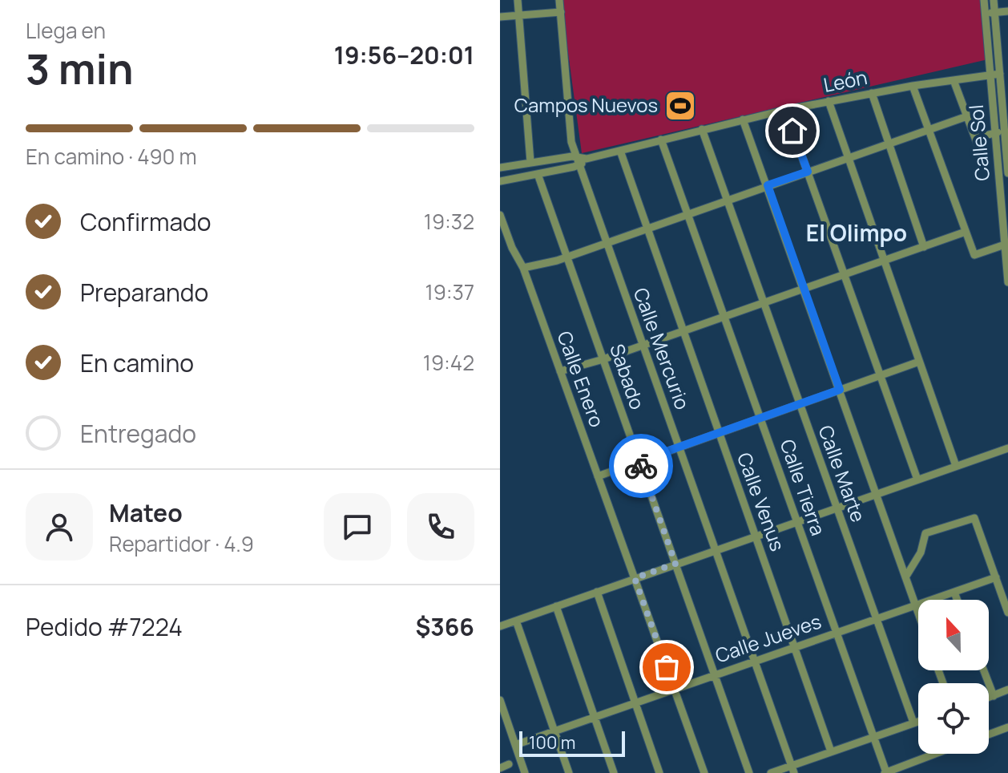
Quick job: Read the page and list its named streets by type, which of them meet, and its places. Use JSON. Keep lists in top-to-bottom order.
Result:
{
  "streets": {
    "street": [
      "León",
      "Calle Sol",
      "Calle Mercurio",
      "Sabado",
      "Calle Enero",
      "Calle Marte",
      "Calle Tierra",
      "Calle Venus",
      "Calle Jueves"
    ]
  },
  "crossings": [
    ["León", "Calle Sol"],
    ["León", "Calle Mercurio"],
    ["León", "Calle Marte"],
    ["León", "Calle Tierra"],
    ["León", "Calle Venus"],
    ["Calle Mercurio", "Calle Jueves"],
    ["Sabado", "Calle Jueves"],
    ["Calle Enero", "Calle Jueves"],
    ["Calle Marte", "Calle Jueves"],
    ["Calle Tierra", "Calle Jueves"],
    ["Calle Venus", "Calle Jueves"]
  ],
  "districts": ["El Olimpo"],
  "places": {
    "sports": ["Campos Nuevos"]
  },
  "scale_bar": "100 m",
  "north": "top",
  "page": {
    "heading": ["3 min", "Llega en", "19:56–20:01"],
    "panel": [
      "Mateo",
      "Repartidor · 4.9",
      "Pedido #7224",
      "$366"
    ],
    "bar": "En camino · 490 m",
    "list": [
      ["Confirmado", "19:32"],
      ["Preparando", "19:37"],
      ["En camino", "19:42"],
      "Entregado"
    ],
    "scale": "100 m"
  }
}
